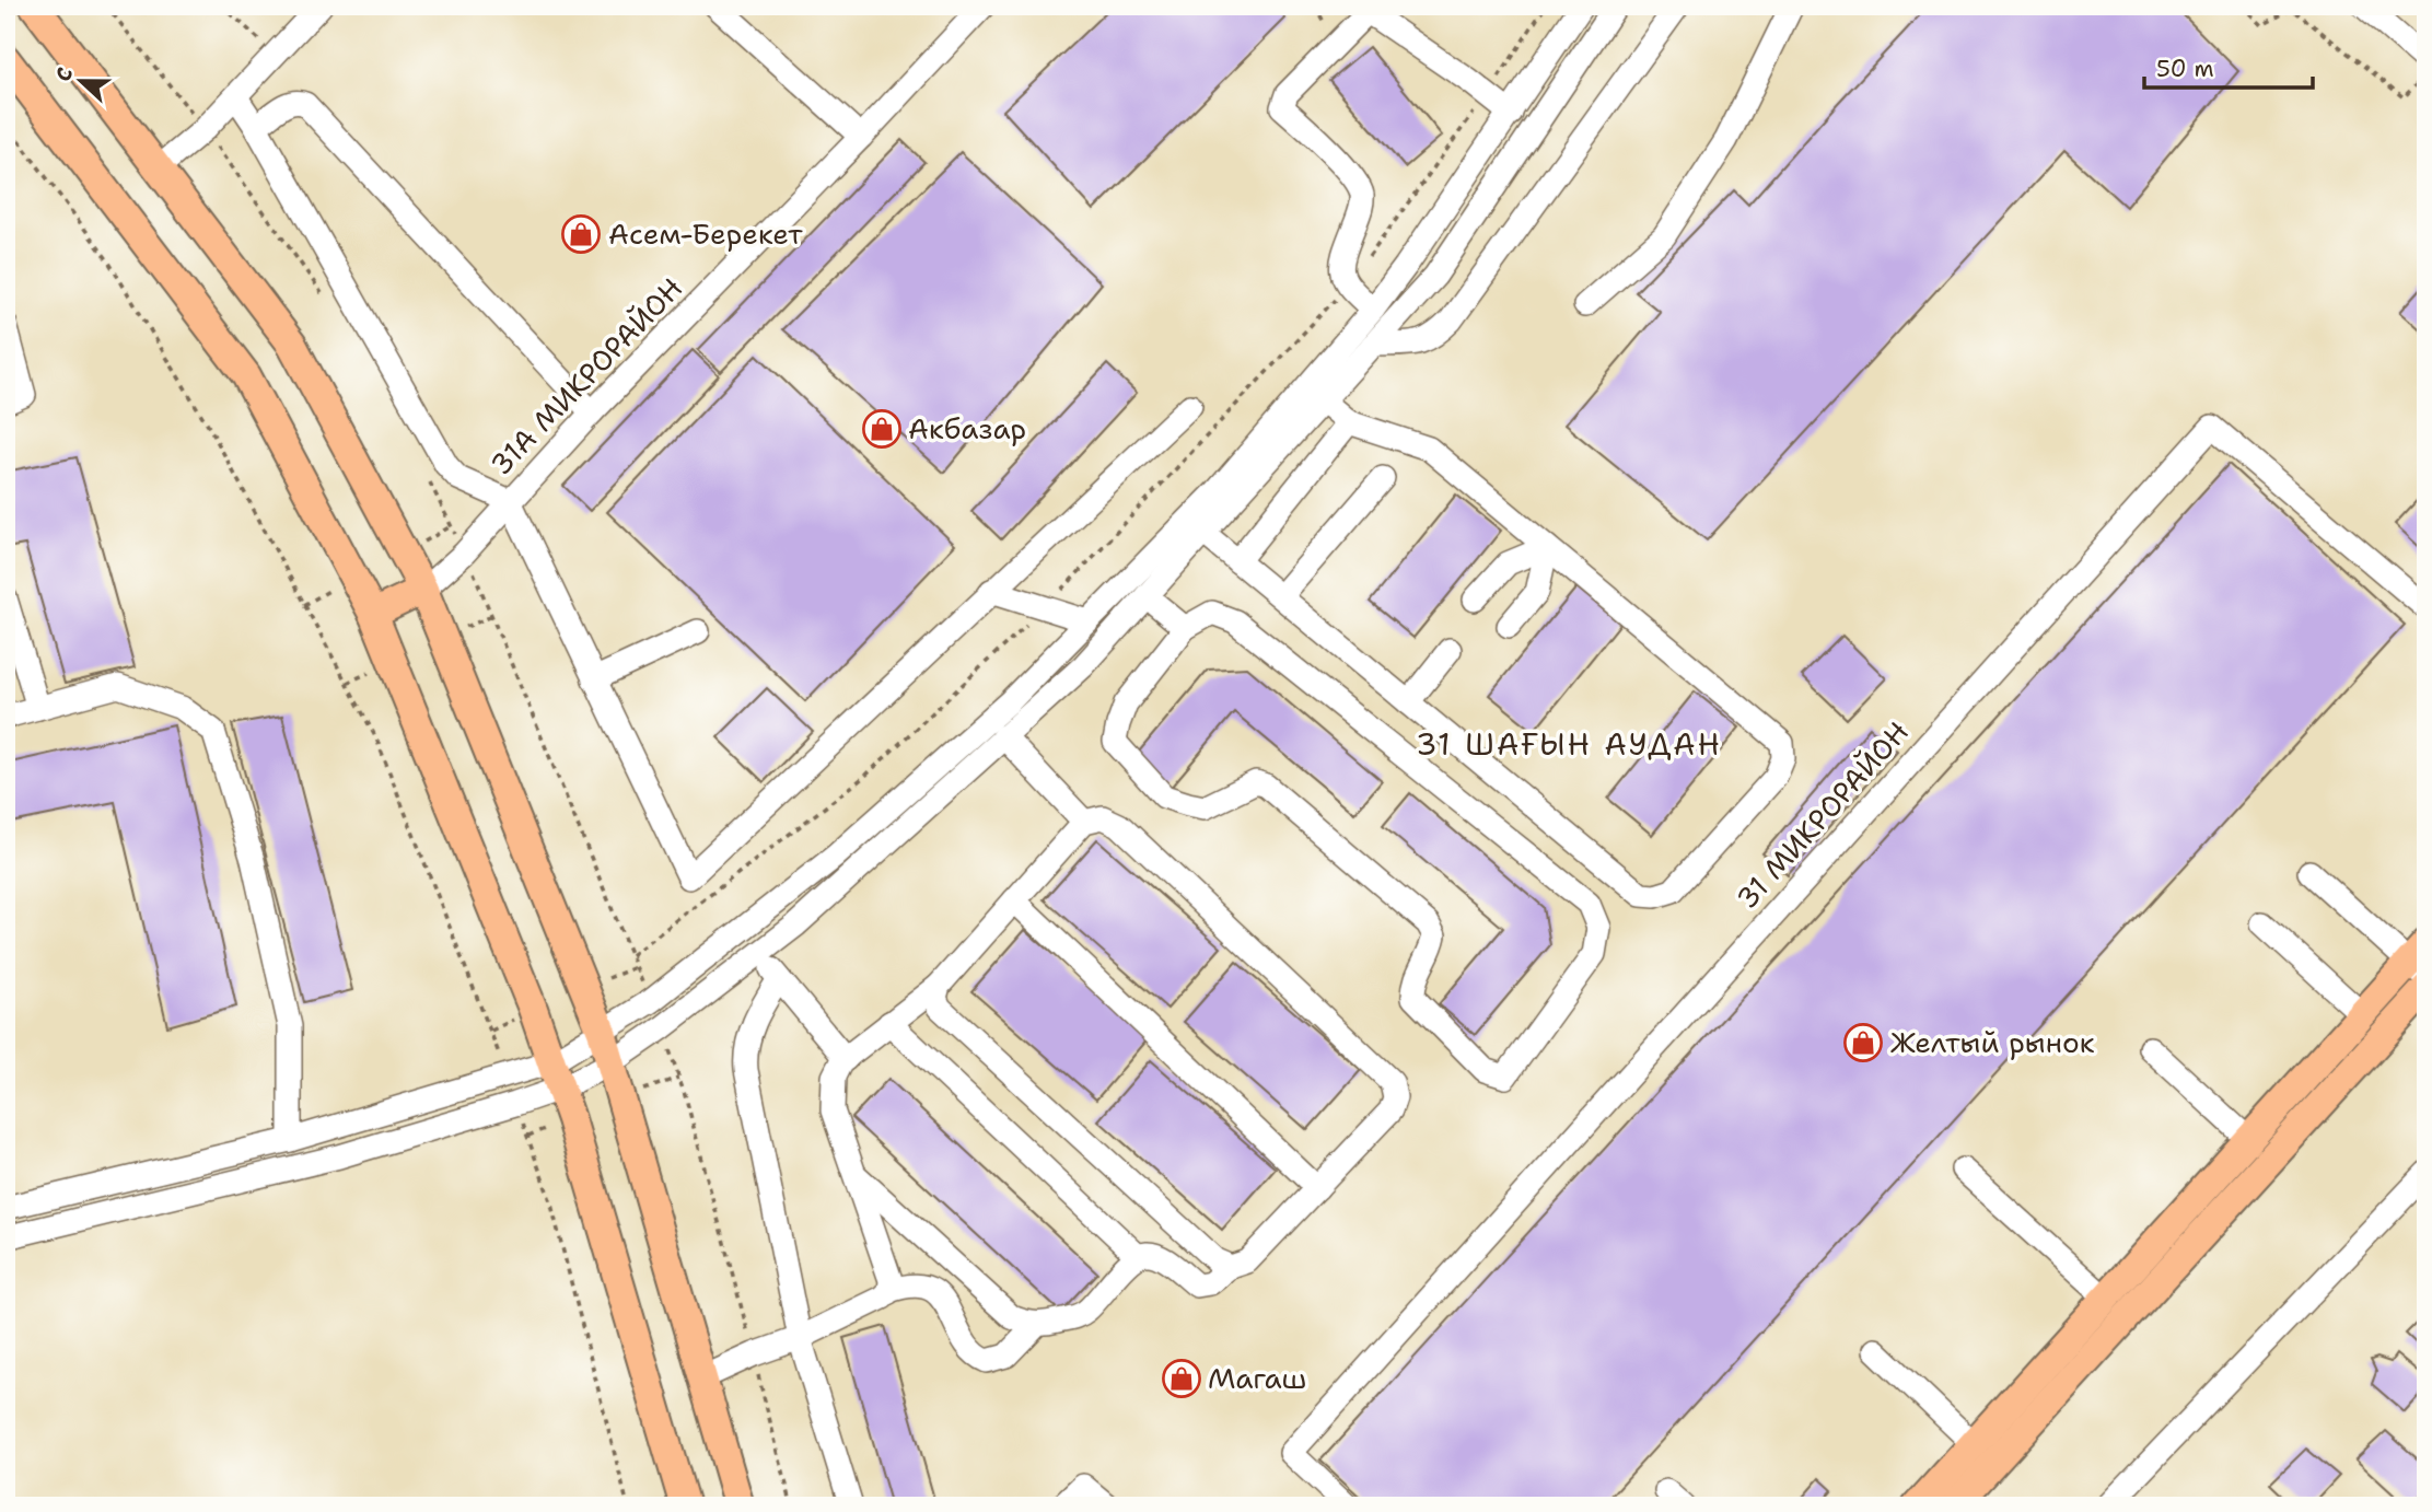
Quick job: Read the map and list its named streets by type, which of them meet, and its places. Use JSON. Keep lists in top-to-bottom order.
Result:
{
  "streets": {
    "street": ["31А МИКРОРАЙОН", "31 МИКРОРАЙОН"]
  },
  "districts": ["31 ШАҒЫН АУДАН"],
  "places": {
    "shop": [
      "Асем-Берекет",
      "Акбазар",
      "Желтый рынок",
      "Магаш"
    ]
  },
  "scale_bar": "50 m",
  "north": "left"
}
